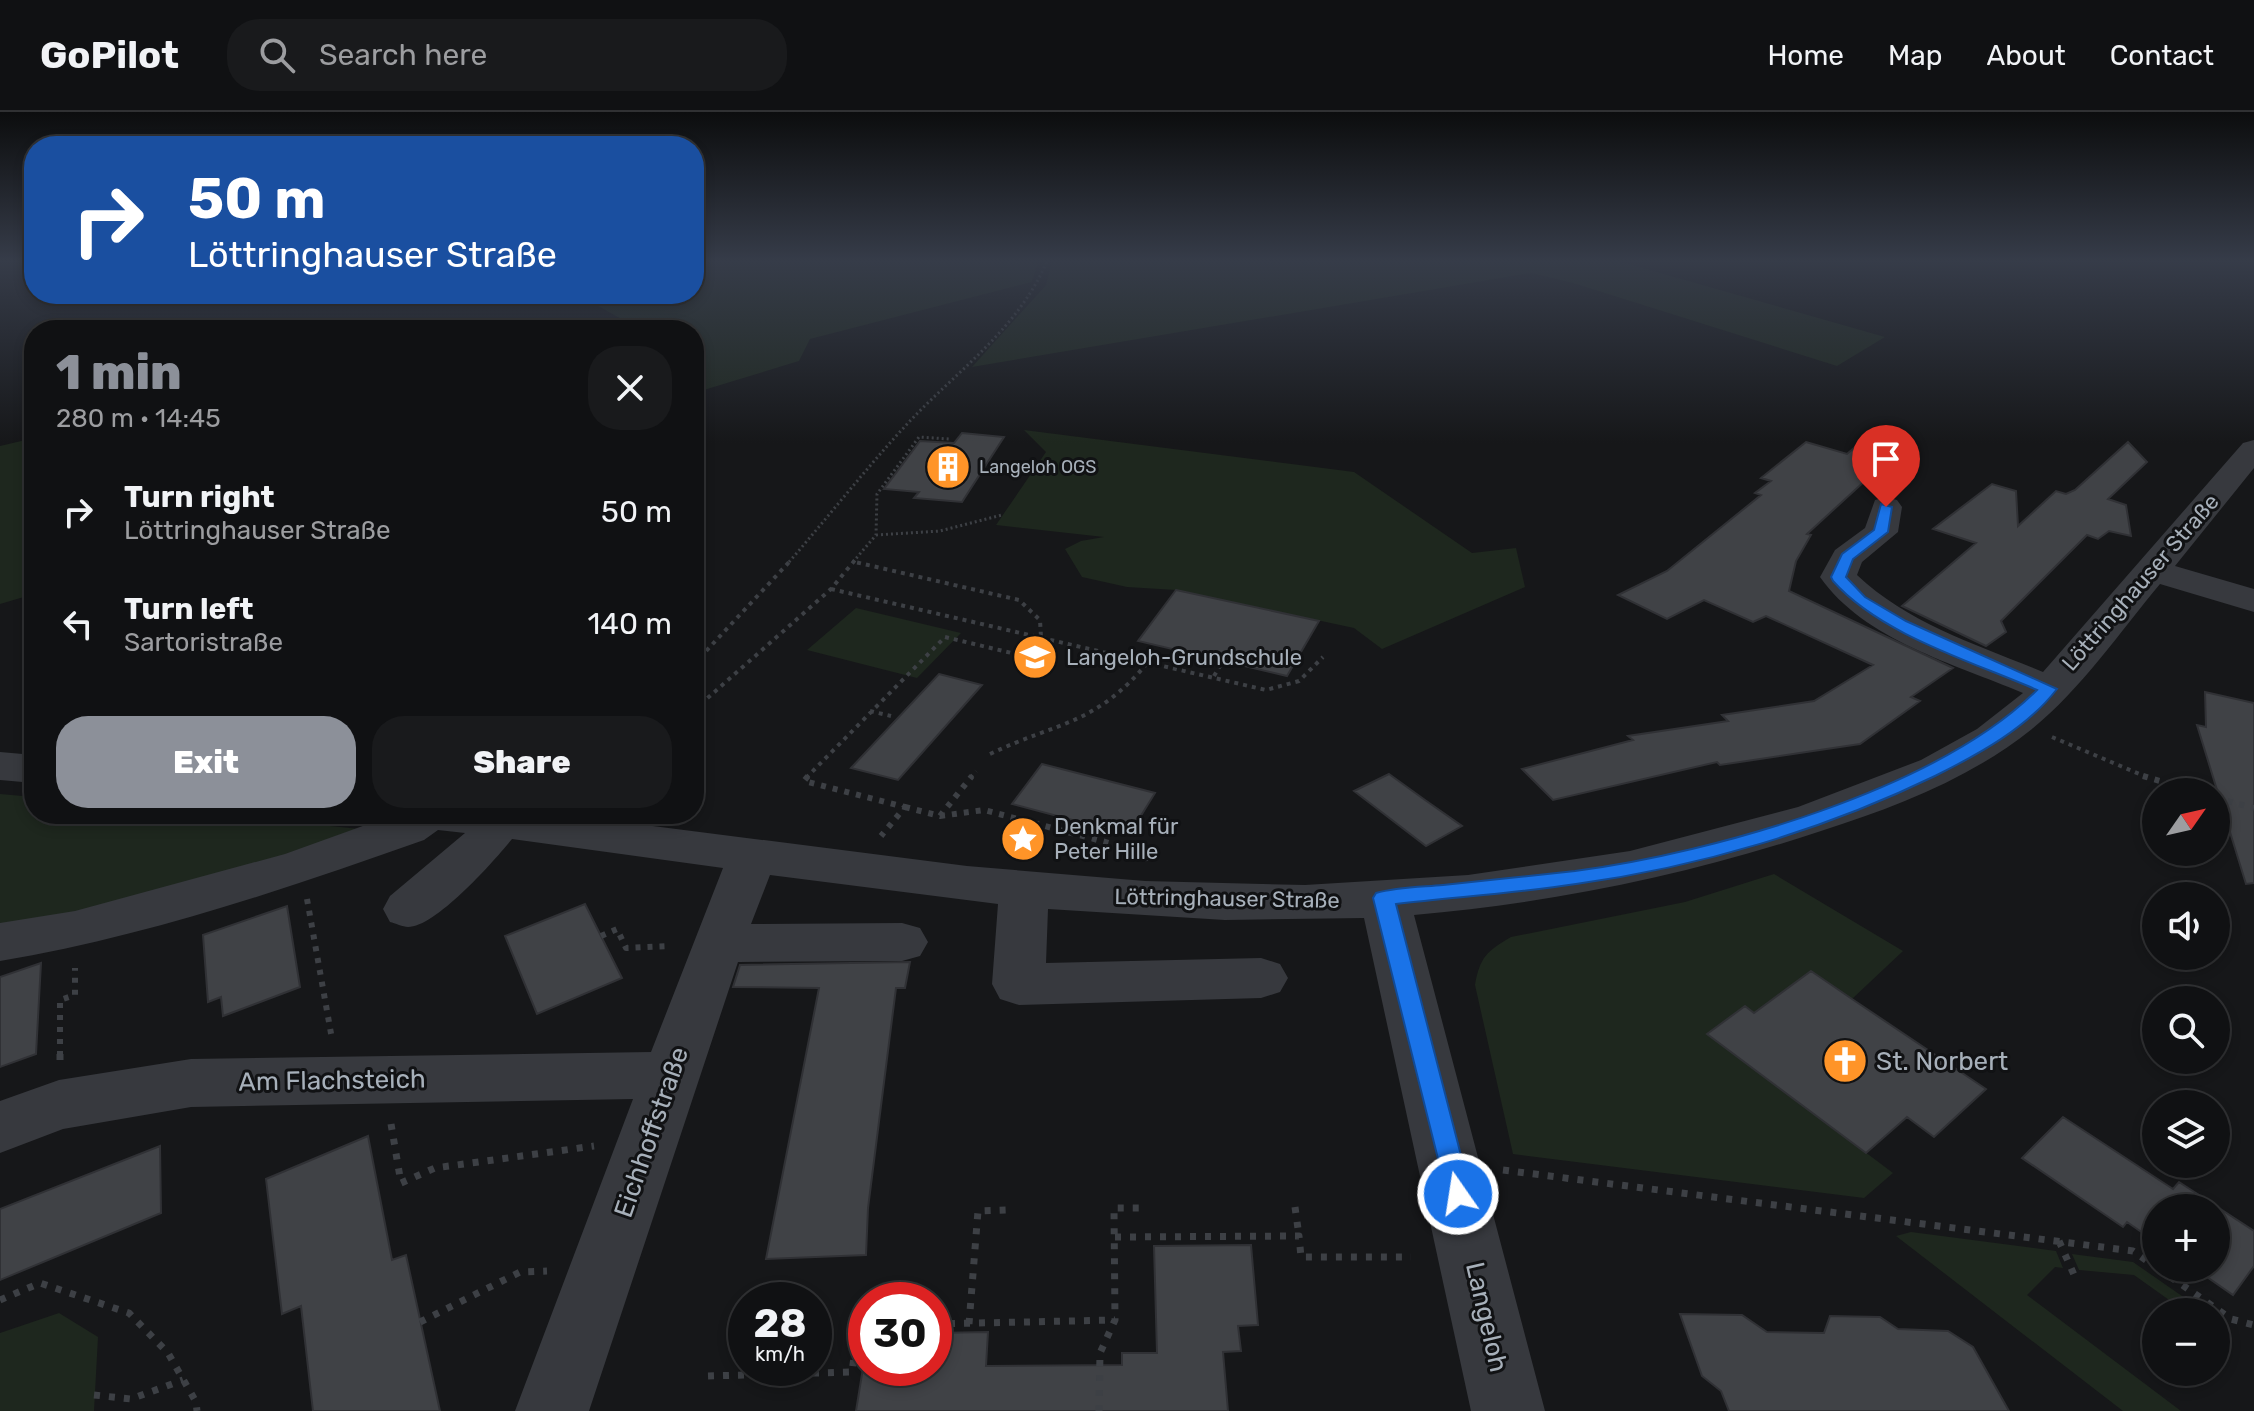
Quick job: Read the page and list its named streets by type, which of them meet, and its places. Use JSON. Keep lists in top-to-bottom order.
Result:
{
  "streets": {
    "street": [
      "Löttringhauser Straße",
      "Am Flachsteich",
      "Eichhoffstraße",
      "Langeloh"
    ]
  },
  "crossings": [
    ["Löttringhauser Straße", "Eichhoffstraße"],
    ["Löttringhauser Straße", "Langeloh"],
    ["Am Flachsteich", "Eichhoffstraße"]
  ],
  "places": {
    "building": ["Langeloh OGS"],
    "school or university": ["Langeloh-Grundschule"],
    "place": ["Denkmal für Peter Hille"],
    "church": ["St. Norbert"]
  },
  "north": "top right",
  "page": {
    "header": "GoPilot",
    "search": "Search here",
    "nav": [
      "Home",
      "Map",
      "About",
      "Contact"
    ],
    "turn": ["50 m", "Löttringhauser Straße"],
    "heading": ["1 min", "280 m · 14:45"],
    "list": [
      {
        "name": "Turn right",
        "note": "Löttringhauser Straße",
        "value": "50 m"
      },
      {
        "name": "Turn left",
        "note": "Sartoristraße",
        "value": "140 m"
      }
    ],
    "buttons": ["Exit", "Share"],
    "map_buttons": ["+", "−"],
    "speed": "28 km/h",
    "limit": "30"
  }
}
